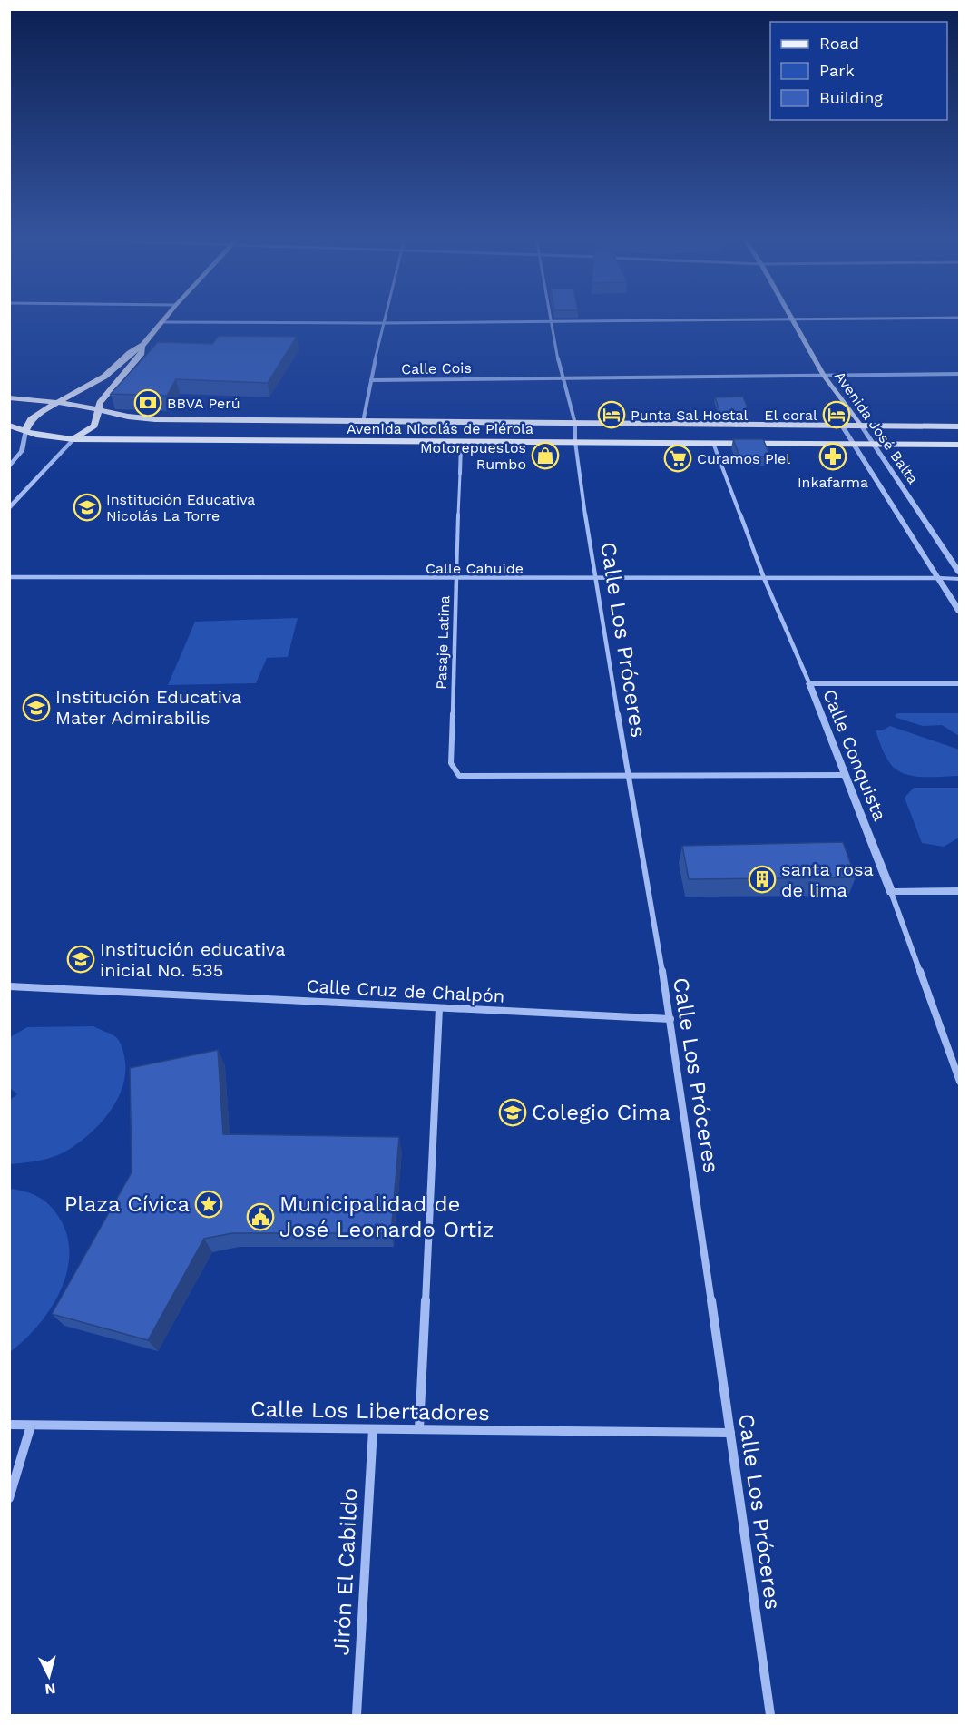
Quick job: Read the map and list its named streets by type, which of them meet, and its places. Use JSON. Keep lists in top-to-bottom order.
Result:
{
  "streets": {
    "main road": ["Avenida José Balta", "Avenida Nicolás de Piérola"],
    "street": [
      "Calle Cois",
      "Calle Cahuide",
      "Calle Los Próceres",
      "Pasaje Latina",
      "Calle Conquista",
      "Calle Cruz de Chalpón",
      "Calle Los Libertadores",
      "Jirón El Cabildo"
    ]
  },
  "crossings": [
    ["Calle Cois", "Avenida José Balta"],
    ["Calle Cois", "Calle Los Próceres"],
    ["Avenida José Balta", "Avenida Nicolás de Piérola"],
    ["Avenida José Balta", "Calle Cahuide"],
    ["Avenida Nicolás de Piérola", "Calle Los Próceres"],
    ["Avenida Nicolás de Piérola", "Pasaje Latina"],
    ["Avenida Nicolás de Piérola", "Calle Conquista"],
    ["Calle Cahuide", "Calle Los Próceres"],
    ["Calle Cahuide", "Pasaje Latina"],
    ["Calle Cahuide", "Calle Conquista"],
    ["Calle Los Próceres", "Pasaje Latina"],
    ["Calle Los Próceres", "Calle Cruz de Chalpón"],
    ["Calle Los Próceres", "Calle Los Libertadores"],
    ["Calle Los Libertadores", "Jirón El Cabildo"]
  ],
  "places": {
    "bank": ["BBVA Perú"],
    "hotel": ["Punta Sal Hostal", "El coral"],
    "shop": ["Motorepuestos Rumbo"],
    "pharmacy": ["Inkafarma"],
    "supermarket": ["Curamos Piel"],
    "school or university": [
      "Institución Educativa Nicolás La Torre",
      "Institución Educativa Mater Admirabilis",
      "Institución educativa inicial No. 535",
      "Colegio Cima"
    ],
    "building": ["santa rosa de lima"],
    "place": ["Plaza Cívica"],
    "public building": ["Municipalidad de José Leonardo Ortiz"]
  },
  "legend": ["Road", "Park", "Building"],
  "north": "bottom"
}
